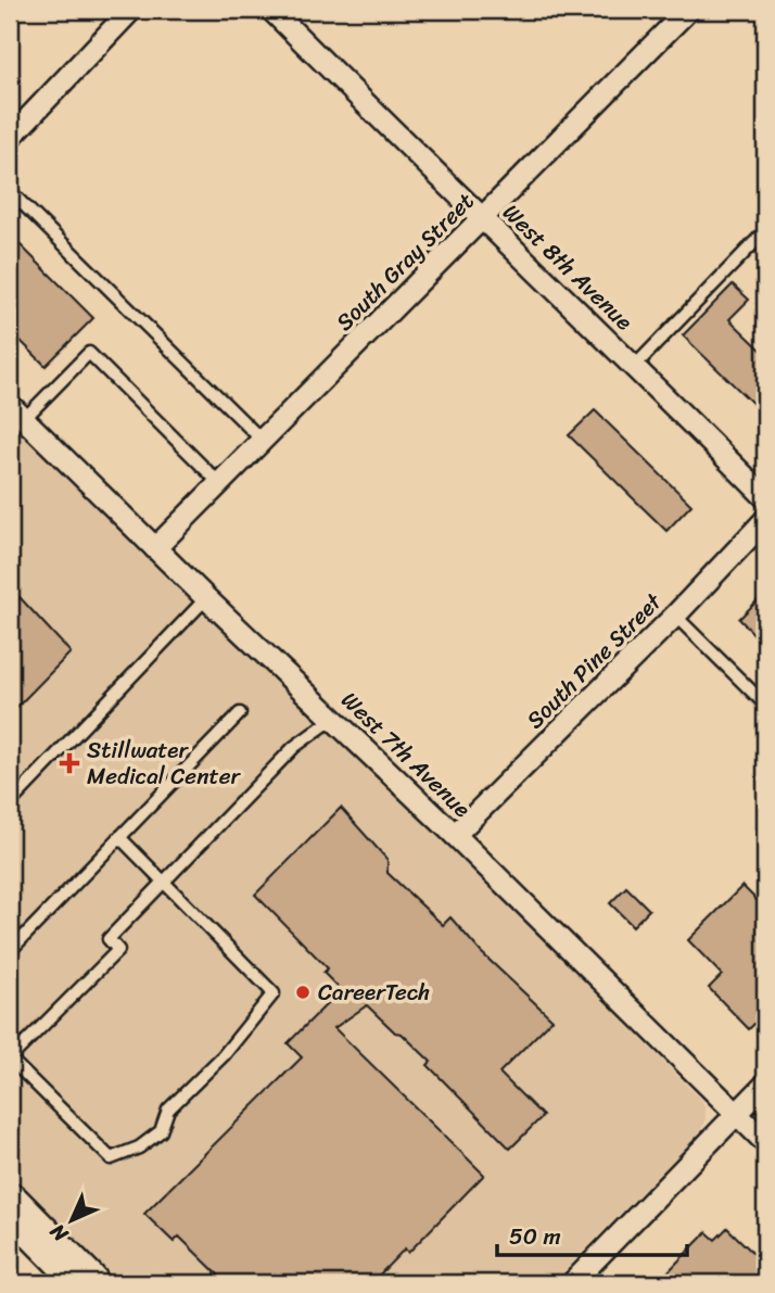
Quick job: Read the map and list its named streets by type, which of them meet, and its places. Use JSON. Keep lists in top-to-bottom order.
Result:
{
  "streets": {
    "street": [
      "South Gray Street",
      "West 8th Avenue",
      "South Pine Street",
      "West 7th Avenue"
    ]
  },
  "crossings": [
    ["South Gray Street", "West 8th Avenue"],
    ["South Gray Street", "West 7th Avenue"],
    ["South Pine Street", "West 7th Avenue"]
  ],
  "places": {
    "health": ["Stillwater Medical Center"],
    "other": ["CareerTech"]
  },
  "scale_bar": "50 m",
  "north": "bottom left"
}
